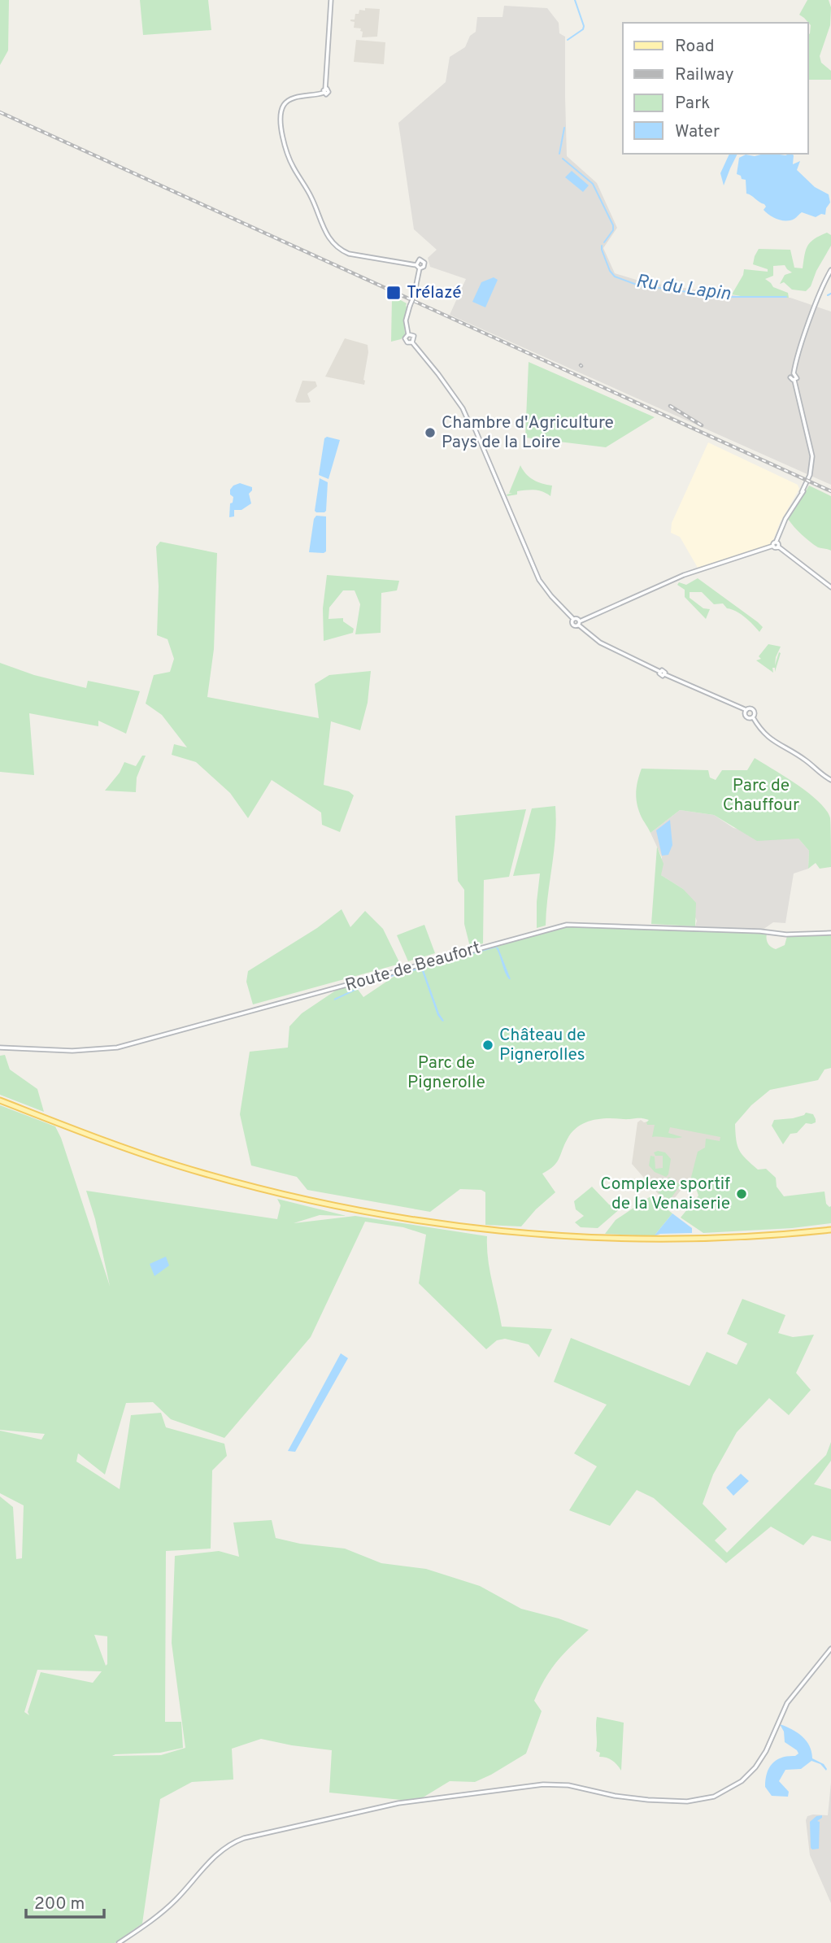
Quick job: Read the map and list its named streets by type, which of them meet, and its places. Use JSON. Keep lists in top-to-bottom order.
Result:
{
  "streets": {
    "street": ["Route de Beaufort"]
  },
  "water": ["Ru du Lapin"],
  "parks": ["Parc de Chauffour", "Parc de Pignerolle"],
  "places": {
    "transit": ["Trélazé"],
    "other": ["Chambre d'Agriculture Pays de la Loire", "Château de Pignerolles", "Complexe sportif de la Venaiserie"]
  },
  "legend": [
    "Road",
    "Railway",
    "Park",
    "Water"
  ],
  "scale_bar": "200 m"
}
